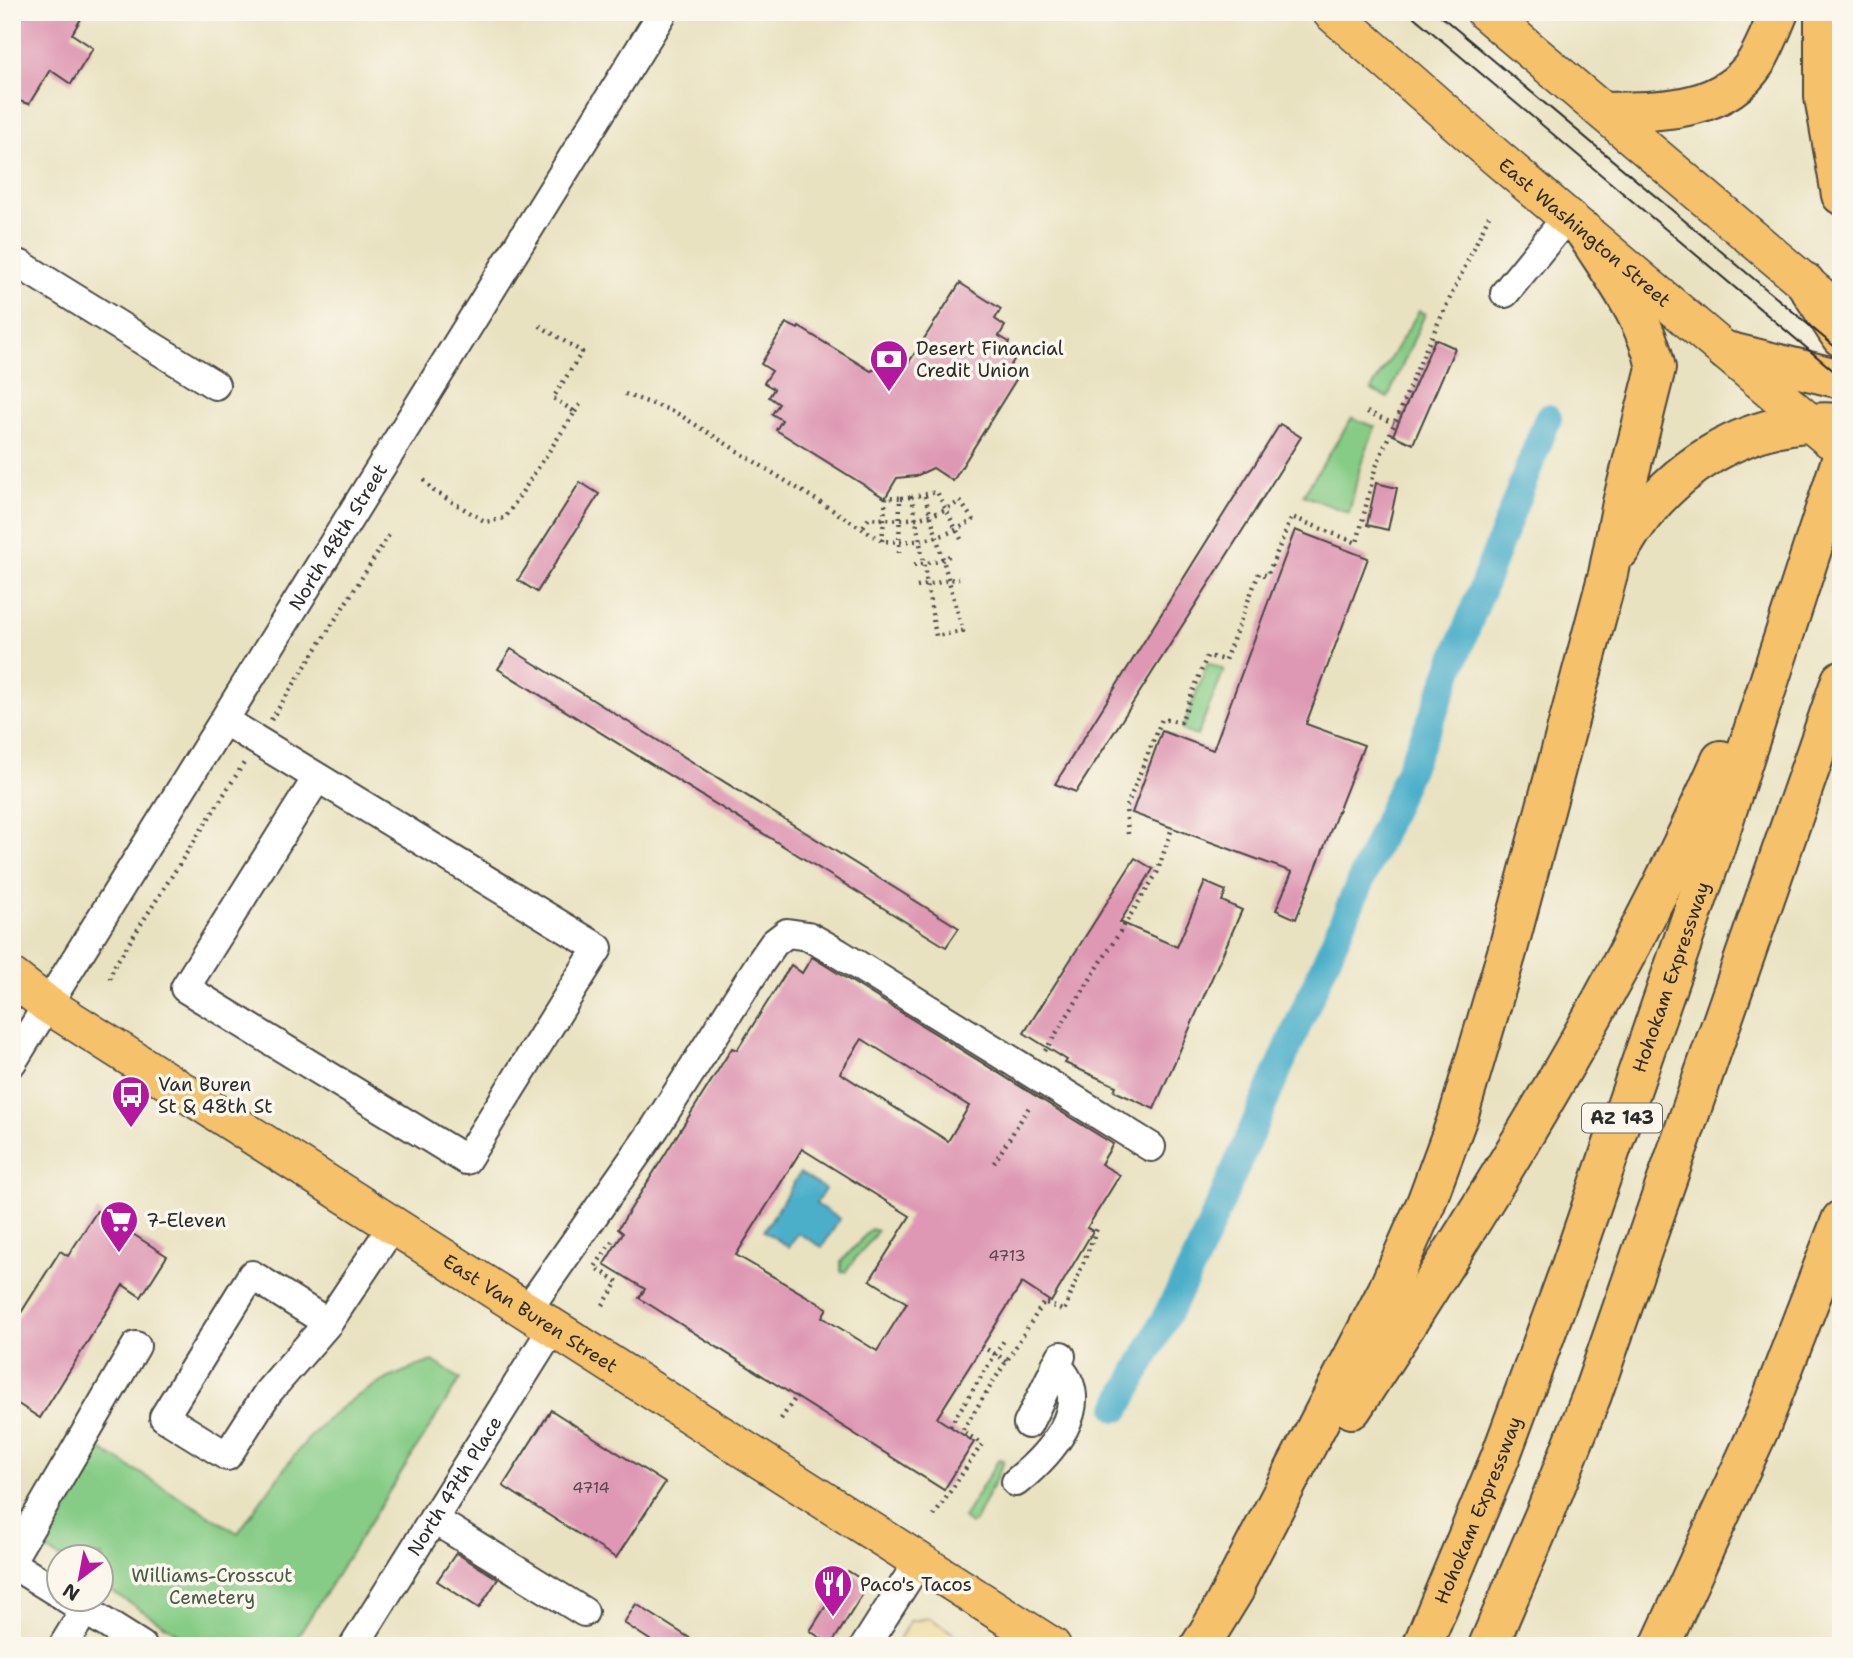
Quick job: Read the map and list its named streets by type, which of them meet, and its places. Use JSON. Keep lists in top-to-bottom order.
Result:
{
  "streets": {
    "highway": ["Hohokam Expressway", "AZ 143"],
    "main road": ["East Washington Street", "East Van Buren Street"],
    "street": ["North 48th Street", "North 47th Place"]
  },
  "crossings": [
    ["North 48th Street", "East Van Buren Street"],
    ["East Van Buren Street", "North 47th Place"]
  ],
  "parks": ["Williams-Crosscut Cemetery"],
  "places": {
    "bank": ["Desert Financial Credit Union"],
    "bus stop": ["Van Buren St & 48th St"],
    "supermarket": ["7-Eleven"],
    "restaurant": ["Paco's Tacos"]
  },
  "house_numbers": ["4713", "4714"],
  "north": "bottom left"
}
